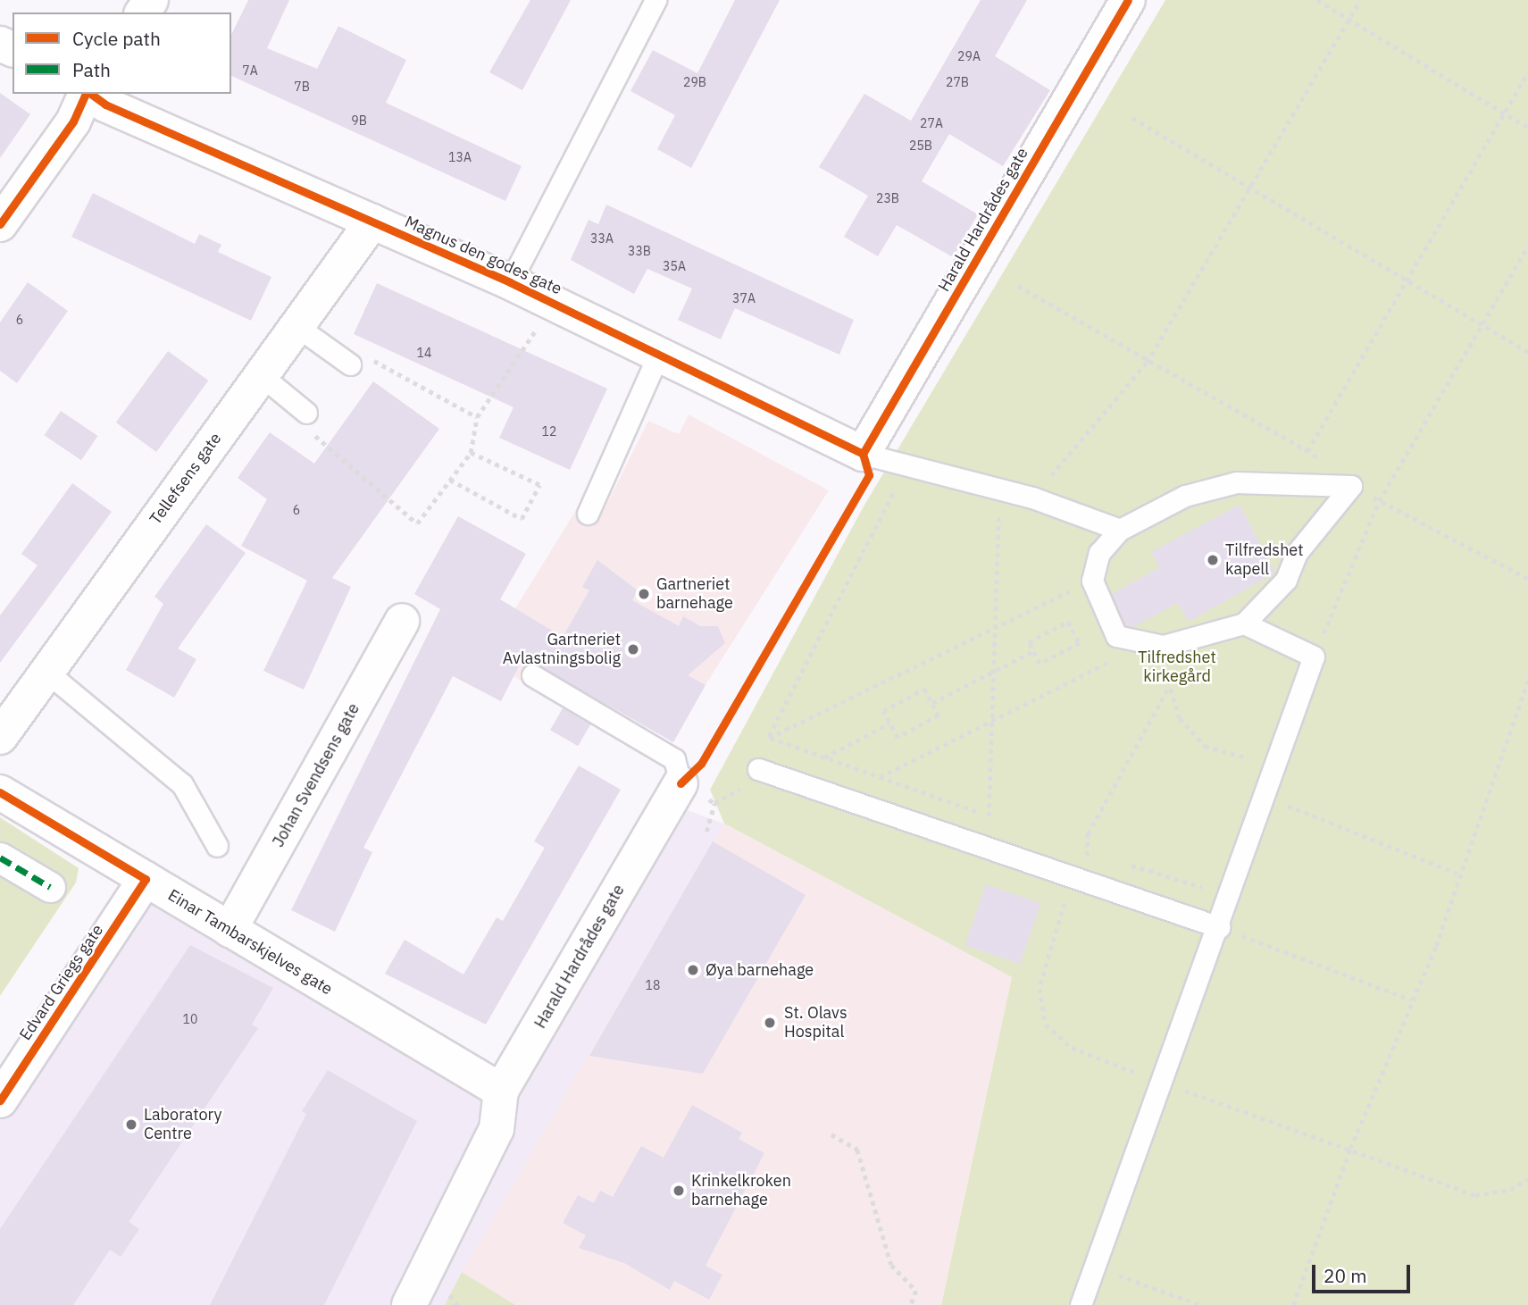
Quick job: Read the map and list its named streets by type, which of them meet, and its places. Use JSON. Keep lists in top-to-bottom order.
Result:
{
  "streets": {
    "street": [
      "Harald Hardrådes gate",
      "Magnus den godes gate",
      "Tellefsens gate",
      "Johan Svendsens gate",
      "Einar Tambarskjelves gate",
      "Edvard Griegs gate"
    ]
  },
  "crossings": [
    ["Harald Hardrådes gate", "Magnus den godes gate"],
    ["Harald Hardrådes gate", "Einar Tambarskjelves gate"],
    ["Magnus den godes gate", "Tellefsens gate"],
    ["Johan Svendsens gate", "Einar Tambarskjelves gate"],
    ["Einar Tambarskjelves gate", "Edvard Griegs gate"]
  ],
  "parks": ["Tilfredshet kirkegård"],
  "places": [
    "Tilfredshet kapell",
    "Gartneriet barnehage",
    "Gartneriet Avlastningsbolig",
    "Øya barnehage",
    "St. Olavs Hospital",
    "Laboratory Centre",
    "Krinkelkroken barnehage"
  ],
  "house_numbers": [
    "29A",
    "7A",
    "29B",
    "27B",
    "7B",
    "9B",
    "27A",
    "25B",
    "13A",
    "23B",
    "33A",
    "33B",
    "35A",
    "37A",
    "6",
    "14",
    "12",
    "6",
    "18",
    "10"
  ],
  "legend": ["Cycle path", "Path"],
  "scale_bar": "20 m"
}
